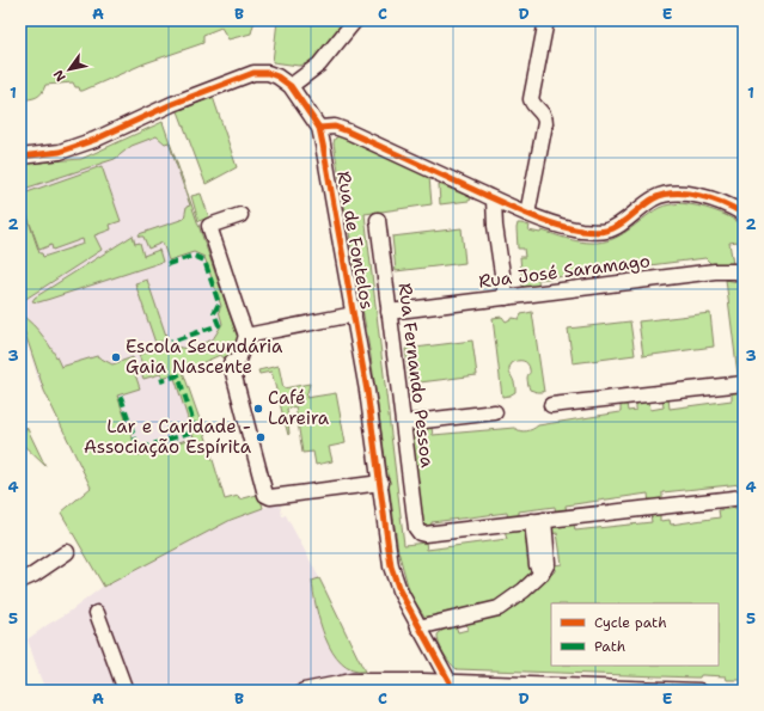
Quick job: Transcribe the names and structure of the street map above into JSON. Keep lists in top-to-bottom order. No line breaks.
{"streets":{"street":["Rua de Fontelos","Rua José Saramago","Rua Fernando Pessoa"]},"crossings":[["Rua José Saramago","Rua Fernando Pessoa"]],"places":["Escola Secundária Gaia Nascente","Café Lareira","Lar e Caridade - Associação Espírita"],"legend":["Cycle path","Path"],"north":"bottom left","grid":{"columns":["A","B","C","D","E"],"rows":["1","2","3","4","5"]}}
